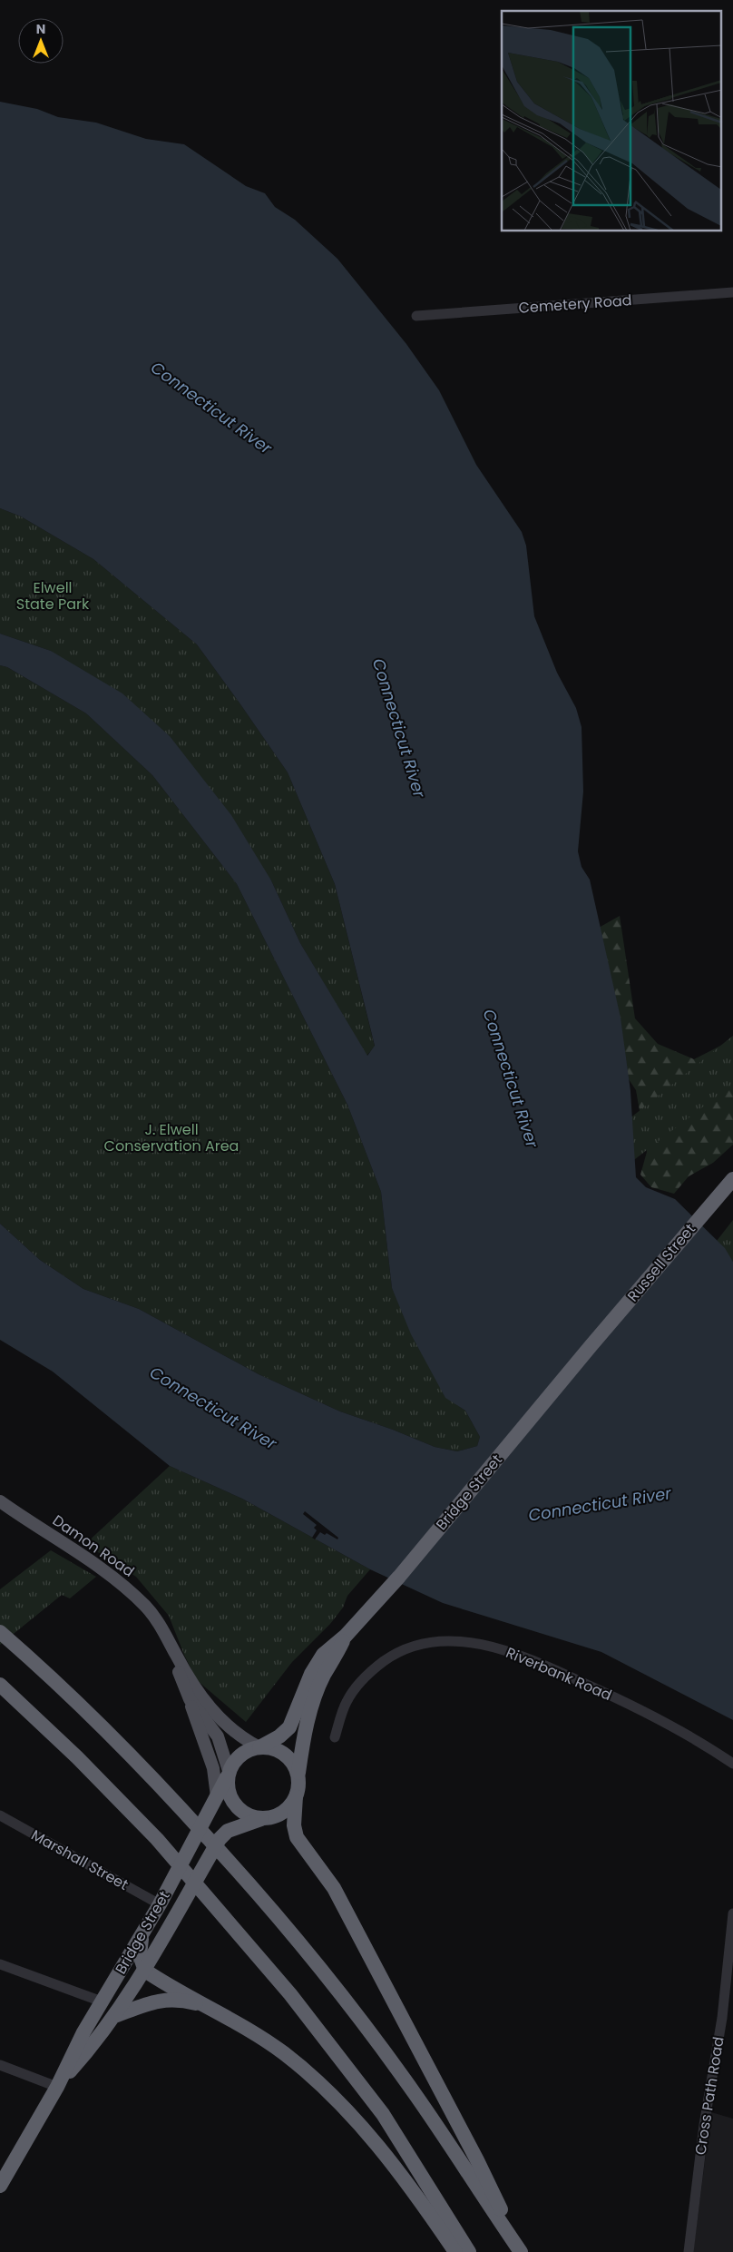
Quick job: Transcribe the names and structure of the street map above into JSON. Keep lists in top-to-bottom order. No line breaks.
{"streets":{"highway":["Russell Street","Bridge Street"],"main road":["Damon Road"],"street":["Cemetery Road","Riverbank Road","Marshall Street","Cross Path Road"]},"crossings":[["Russell Street","Bridge Street"],["Bridge Street","Damon Road"],["Bridge Street","Marshall Street"]],"water":["Connecticut River"],"parks":["Elwell State Park","J. Elwell Conservation Area"],"north":"top"}
